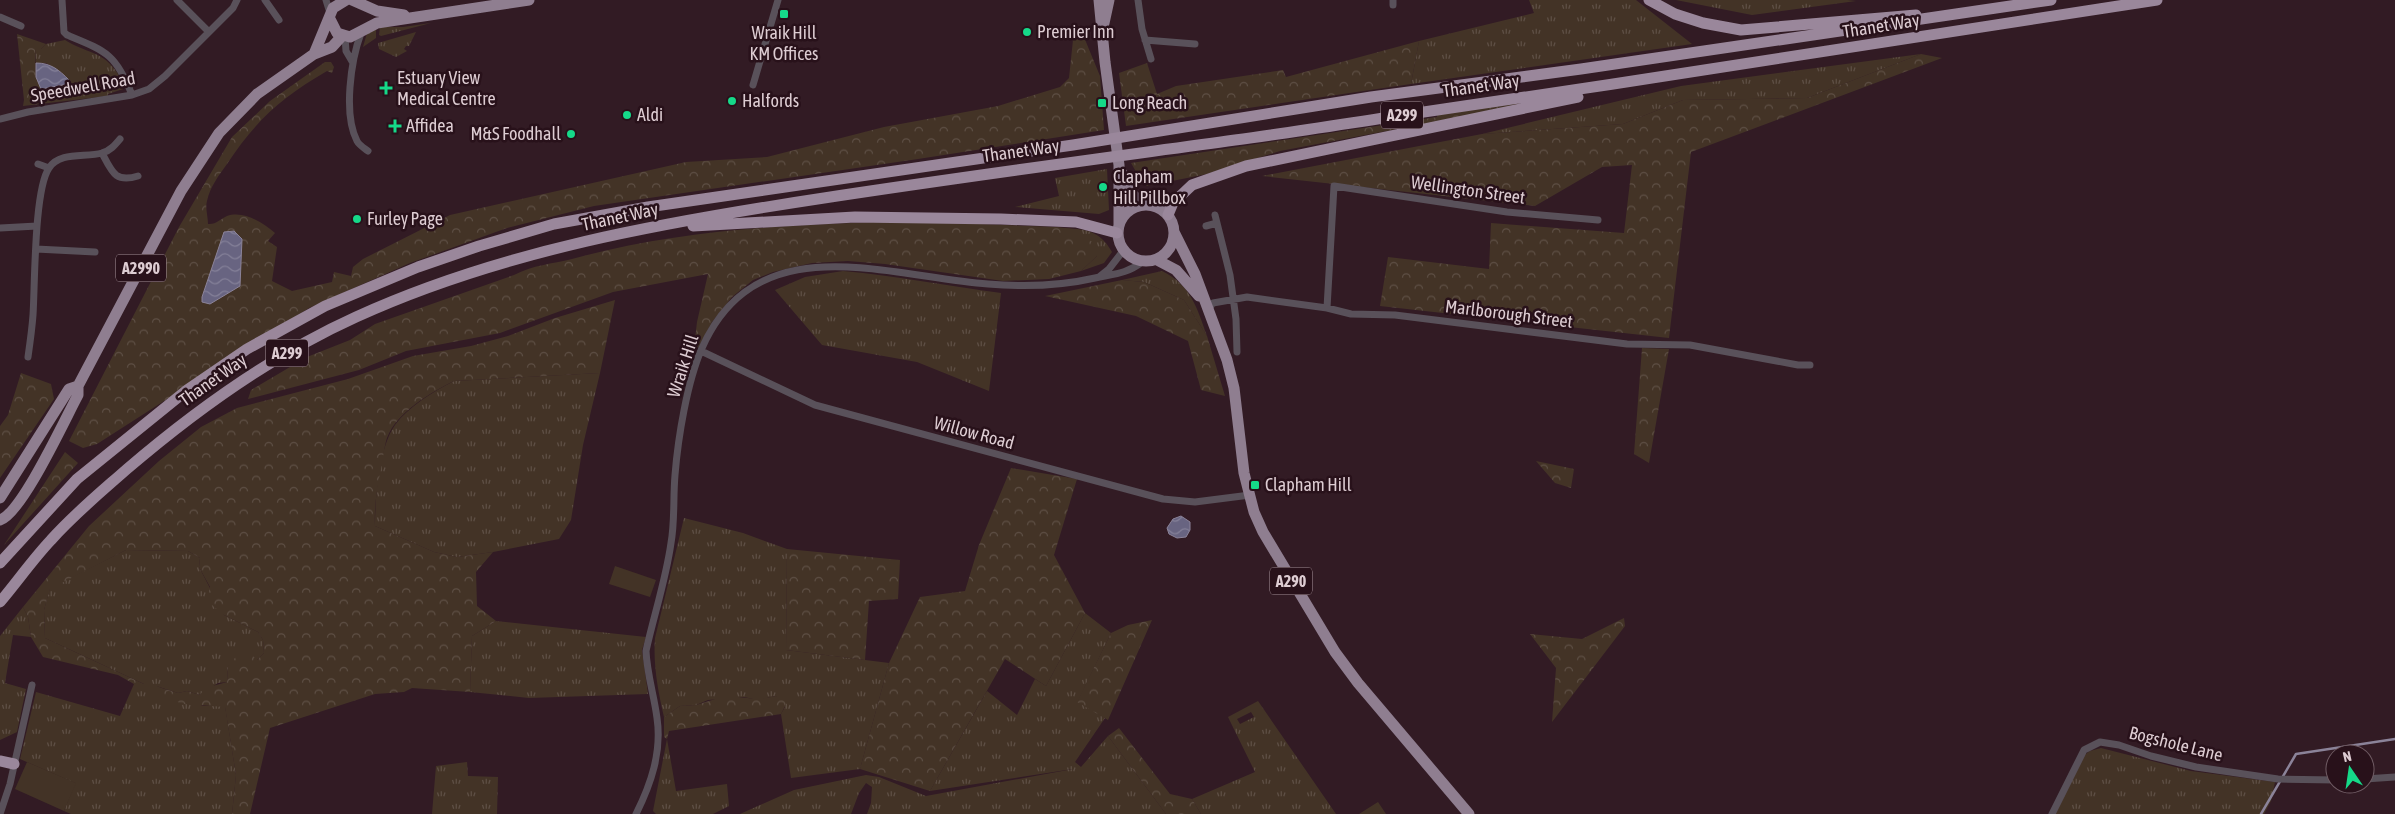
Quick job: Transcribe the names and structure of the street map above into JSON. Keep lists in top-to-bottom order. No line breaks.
{"streets":{"highway":["Thanet Way","A299"],"main road":["A2990","A290"],"street":["Speedwell Road","Wellington Street","Marlborough Street","Wraik Hill","Willow Road","Bogshole Lane"]},"crossings":[["Wellington Street","Marlborough Street"],["Marlborough Street","A290"],["Wraik Hill","Willow Road"],["Wraik Hill","A290"],["Willow Road","A290"]],"places":{"transit":["Wraik Hill KM Offices","Long Reach","Clapham Hill"],"other":["Premier Inn","Halfords","Aldi","M&S Foodhall","Clapham Hill Pillbox","Furley Page"],"health":["Estuary View Medical Centre","Affidea"]},"north":"top"}
